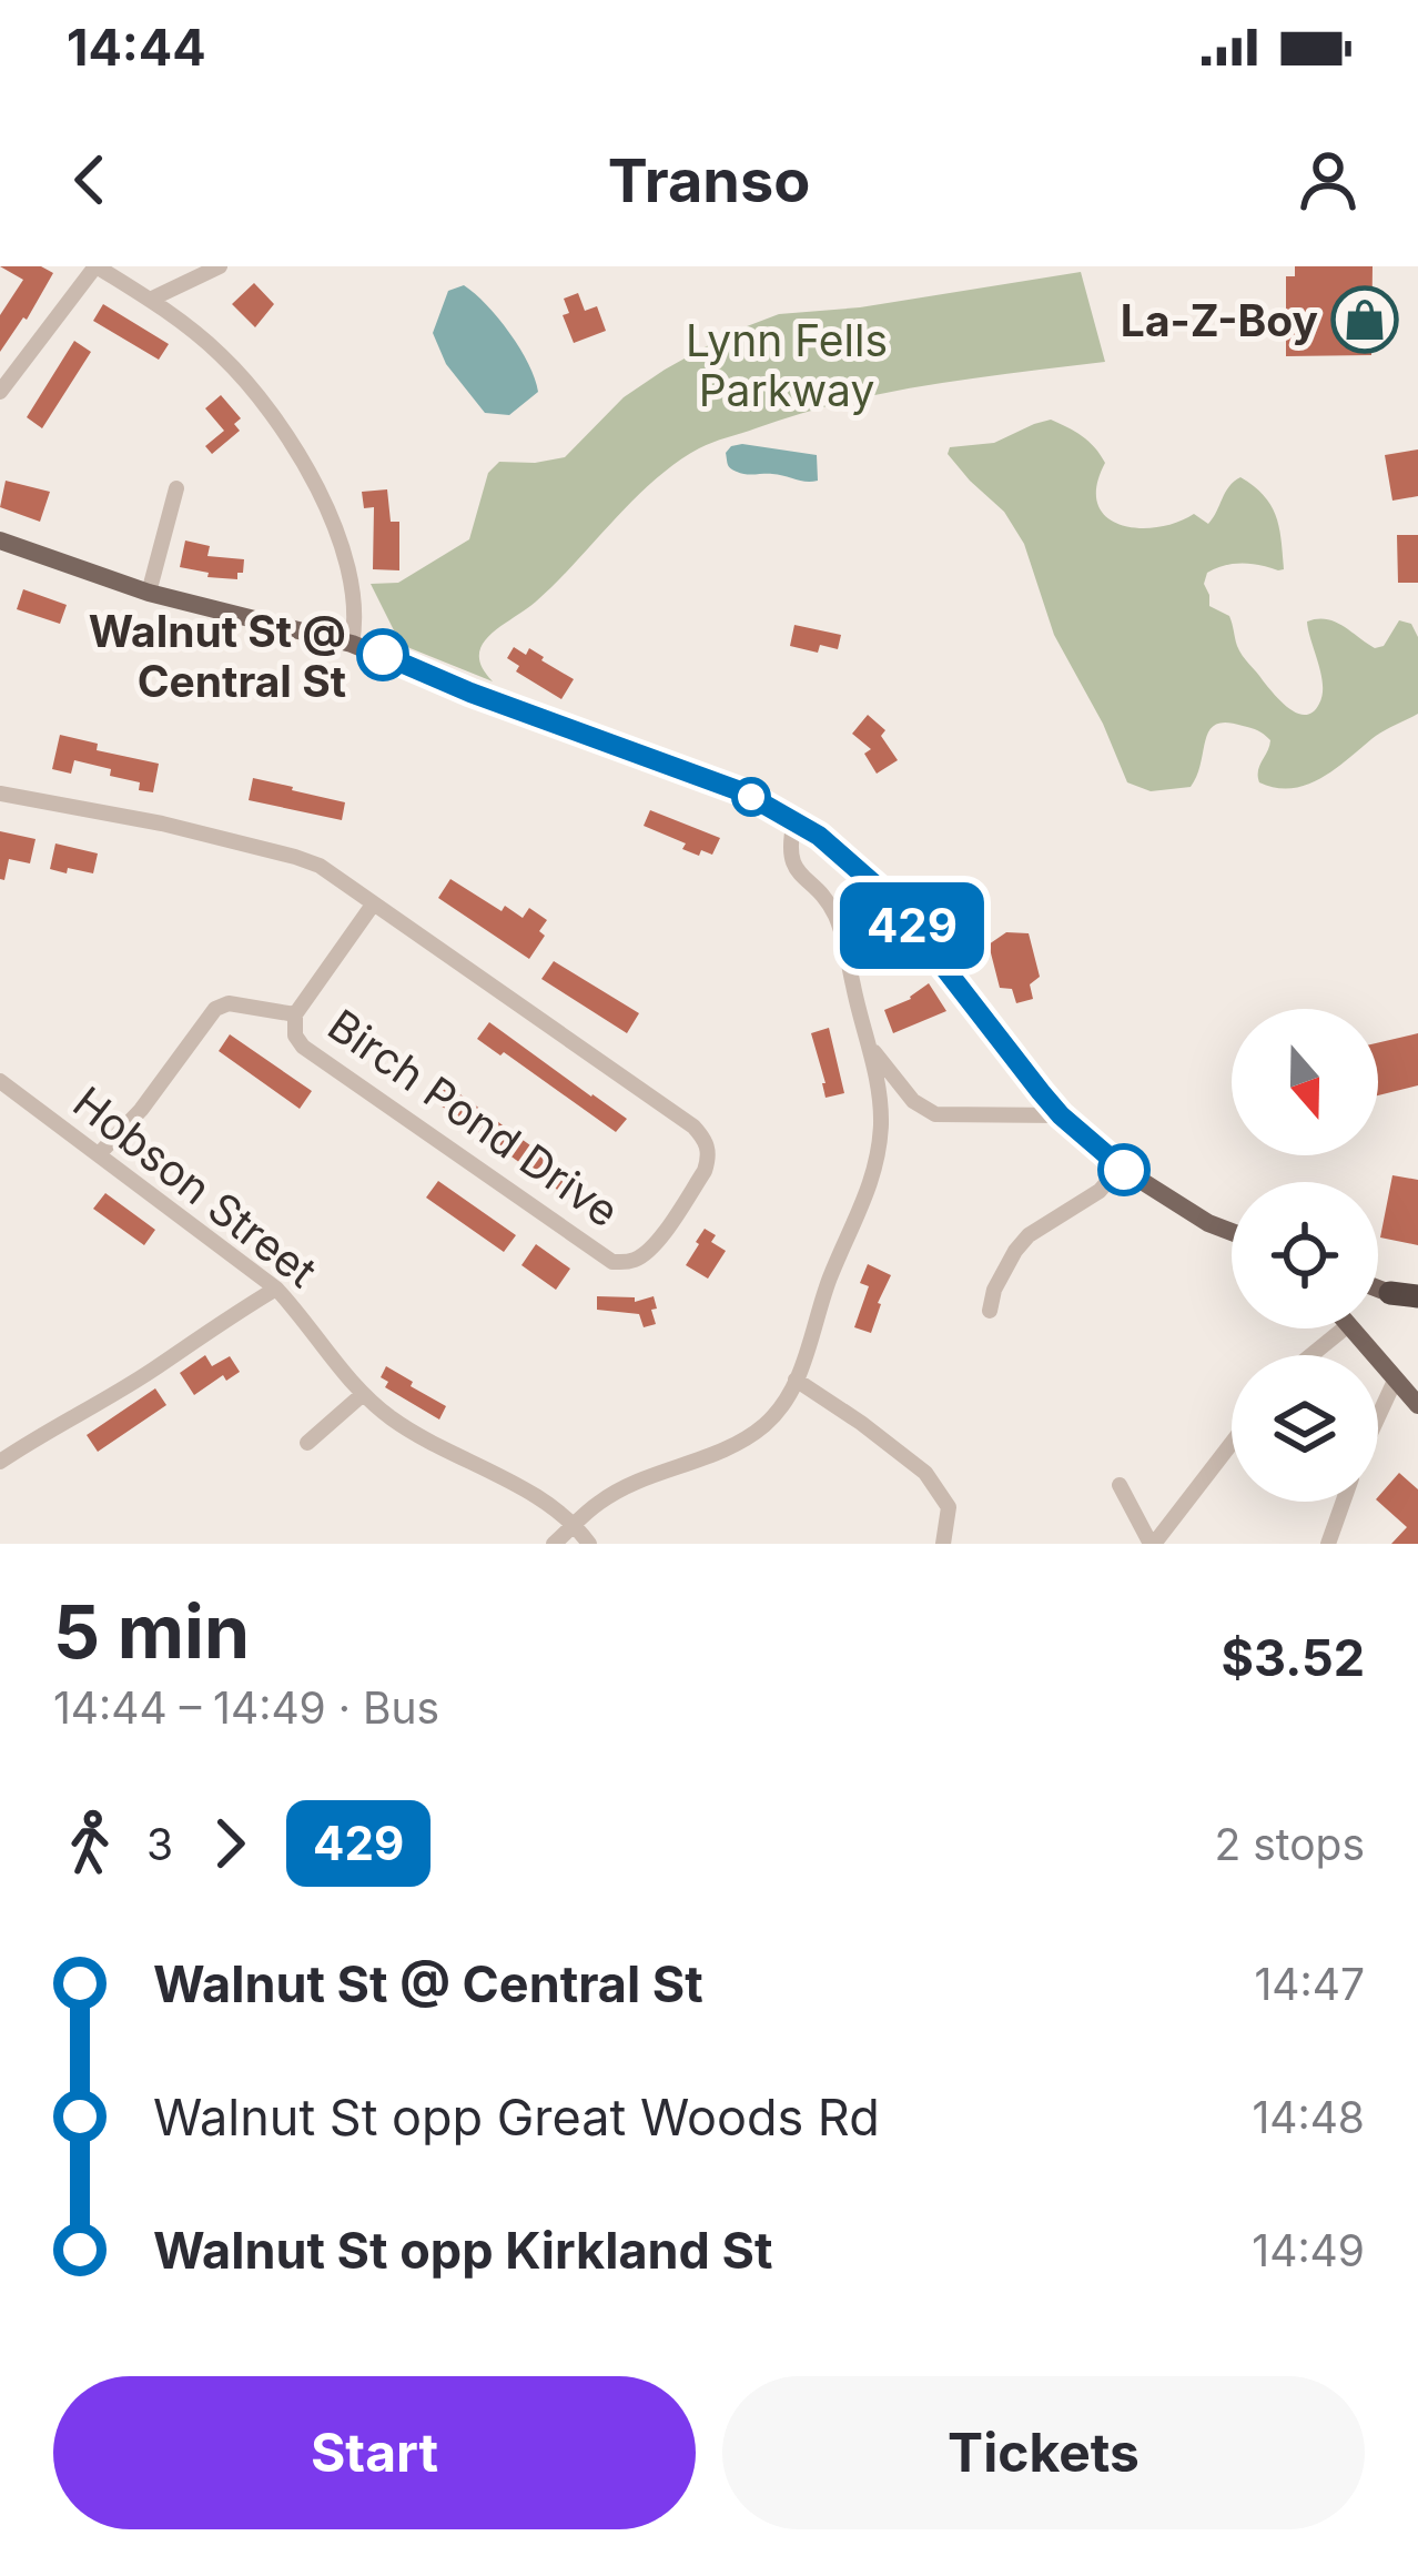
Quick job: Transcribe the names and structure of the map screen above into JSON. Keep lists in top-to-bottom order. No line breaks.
{"streets":{"street":["Birch Pond Drive","Hobson Street"]},"parks":["Lynn Fells Parkway"],"places":{"shop":["La-Z-Boy"],"other":["Walnut St @ Central St"]},"lines":["bus line 429"],"north":"bottom","page":{"status":"14:44","header":"Transo","on_map":"429","heading":["5 min","14:44 – 14:49 · Bus","$3.52"],"legs":["3","429","2 stops"],"list":[{"name":"Walnut St @ Central St","value":"14:47"},{"name":"Walnut St opp Great Woods Rd","value":"14:48"},{"name":"Walnut St opp Kirkland St","value":"14:49"}],"buttons":["Start","Tickets"]}}
